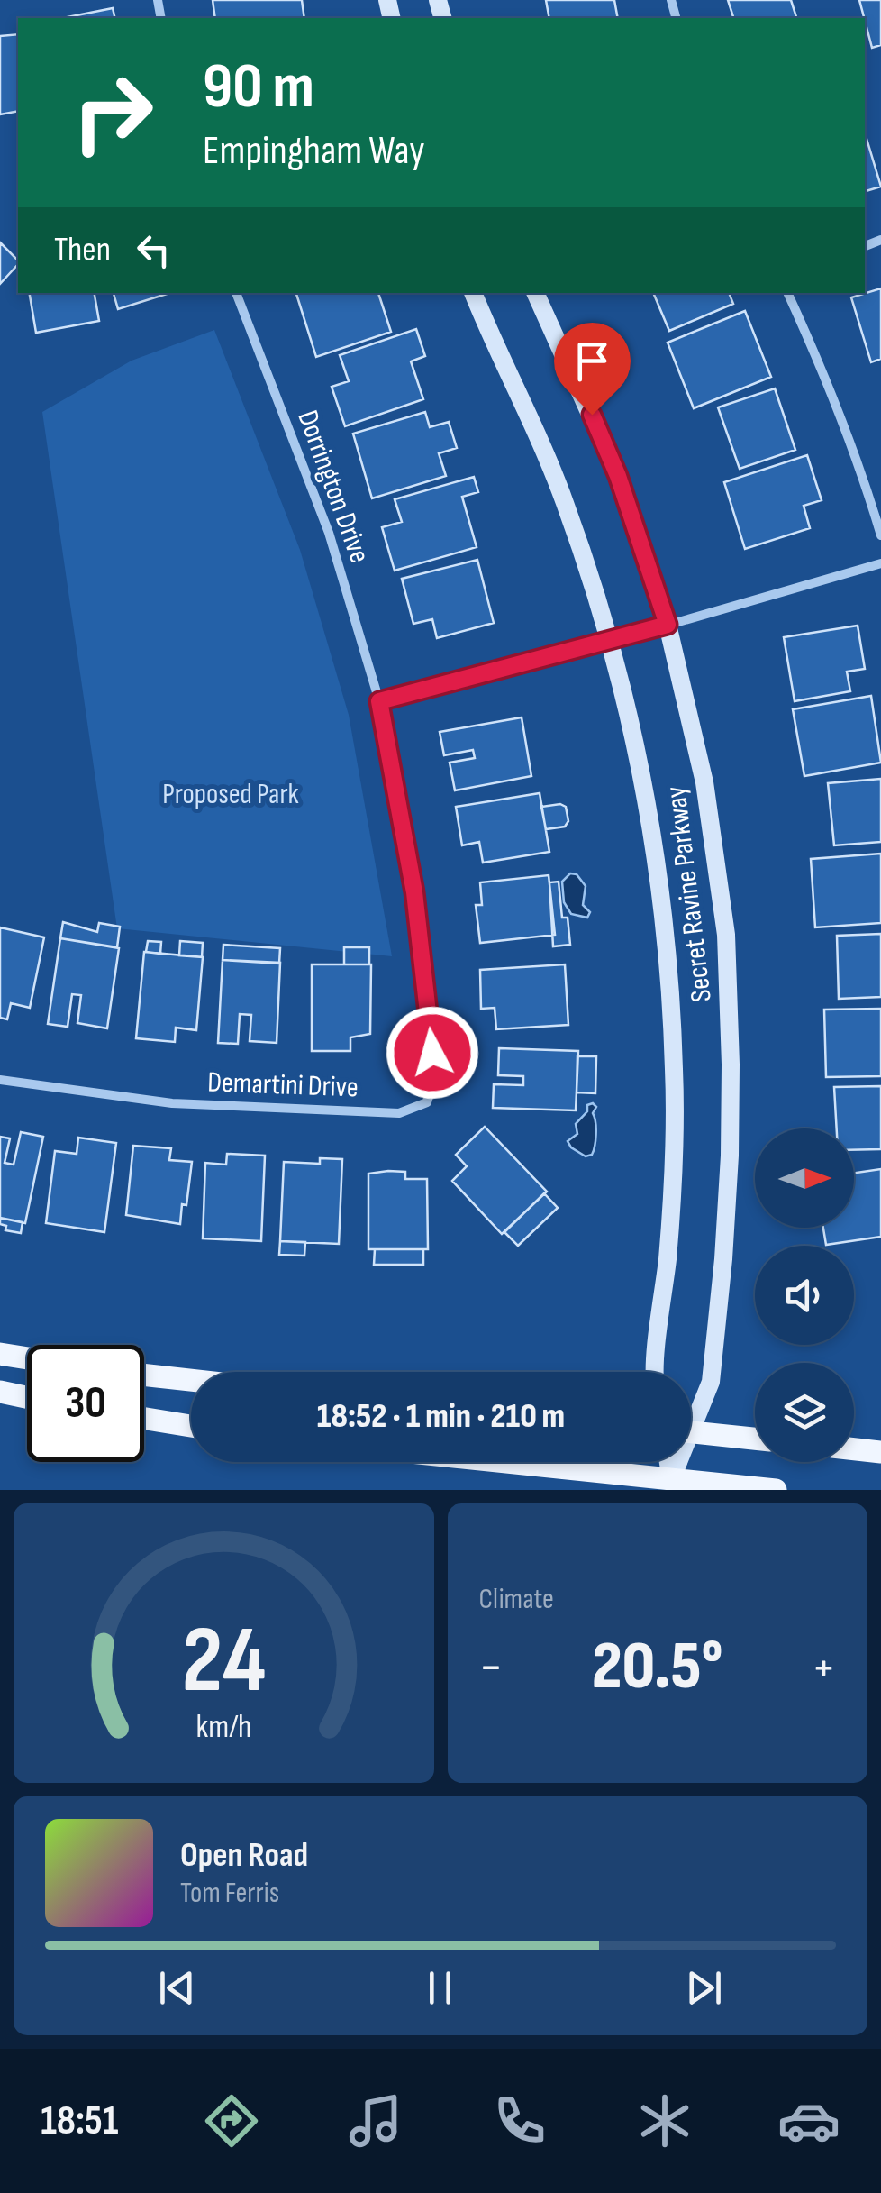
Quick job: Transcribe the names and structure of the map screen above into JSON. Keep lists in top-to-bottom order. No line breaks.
{"streets":{"main road":["Secret Ravine Parkway"],"street":["Dorrington Drive","Demartini Drive"]},"crossings":[["Dorrington Drive","Demartini Drive"]],"parks":["Proposed Park"],"north":"right","page":{"turn":["90 m","Empingham Way"],"then":"Then","limit":"30","trip":"18:52 · 1 min · 210 m","tile":"Climate","heat":["−","20.5°","+"],"song":["Open Road","Tom Ferris"],"tabs":"18:51","gauge":["24","km/h"]}}
